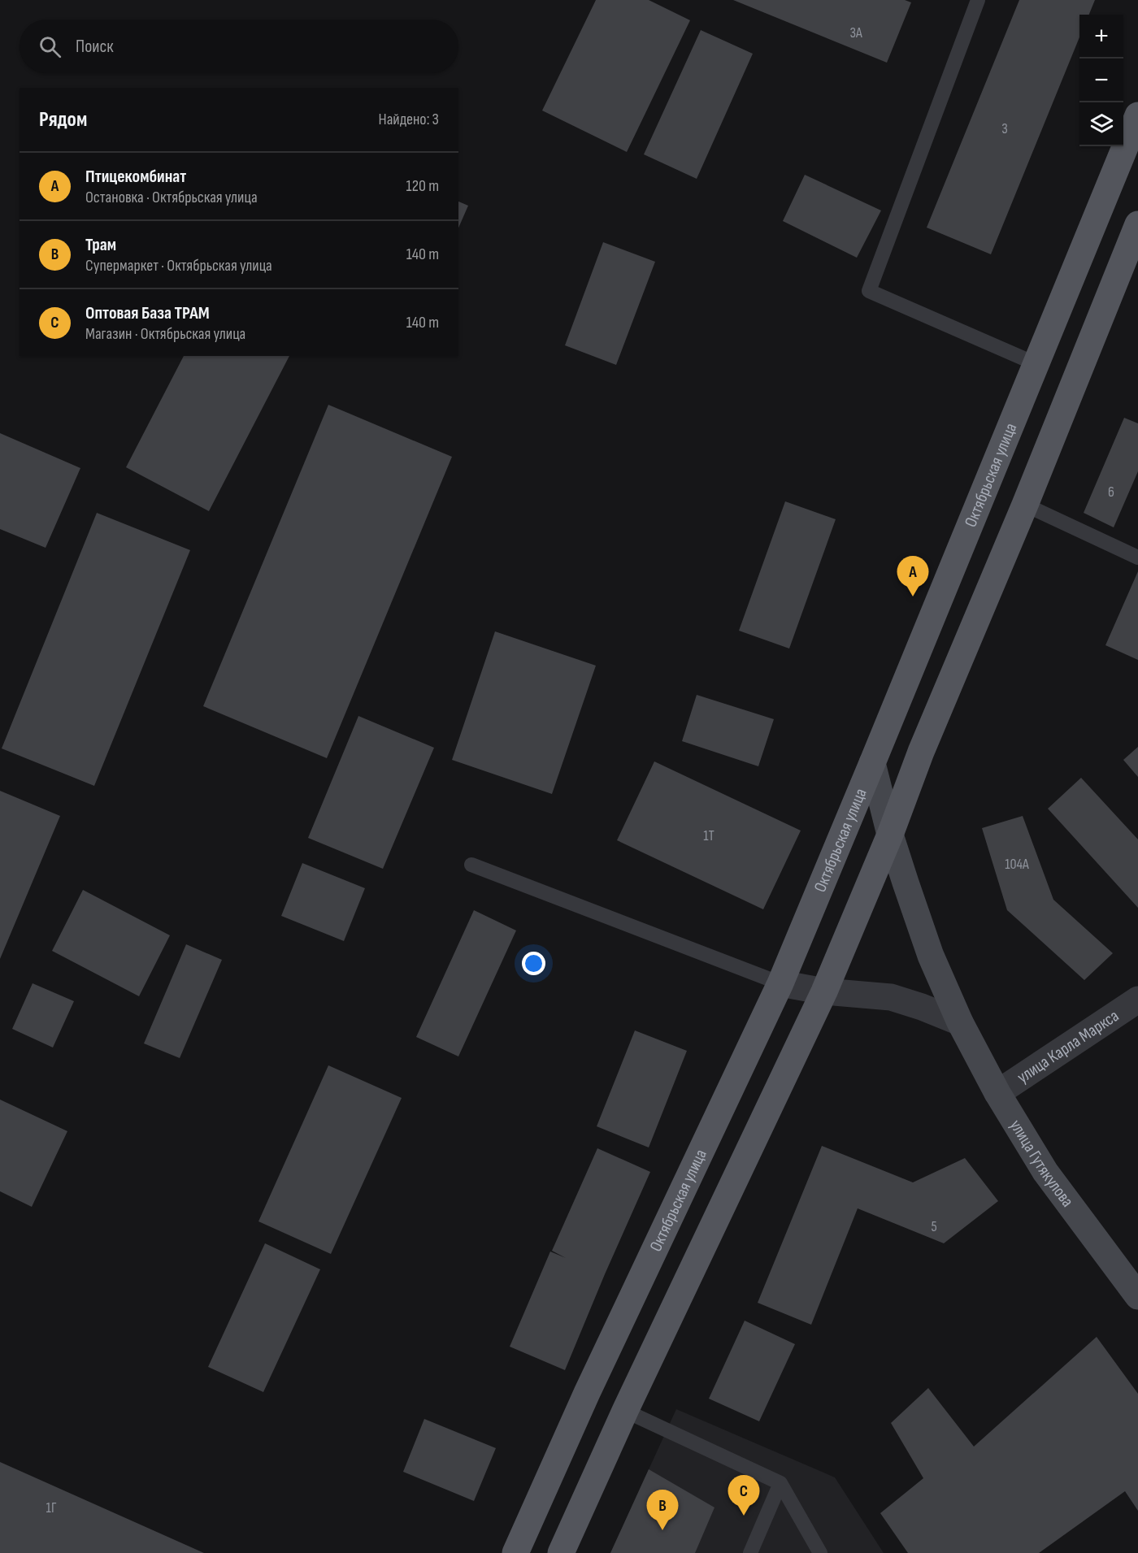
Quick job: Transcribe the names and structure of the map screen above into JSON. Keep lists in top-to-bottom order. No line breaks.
{"streets":{"main road":["Октябрьская улица","улица Гутякулова"],"street":["улица Карла Маркса"]},"crossings":[["Октябрьская улица","улица Гутякулова"],["улица Карла Маркса","улица Гутякулова"]],"house_numbers":["3А","3","6","1Т","104А","5","1Г"],"page":{"map_buttons":["+","−"],"search":"Поиск","heading":["Рядом","Найдено: 3"],"list":[{"mark":"A","name":"Птицекомбинат","note":"Остановка · Октябрьская улица","value":"120 m"},{"mark":"B","name":"Трам","note":"Супермаркет · Октябрьская улица","value":"140 m"},{"mark":"C","name":"Оптовая База ТРАМ","note":"Магазин · Октябрьская улица","value":"140 m"}],"pins":["A","C","B"]}}
